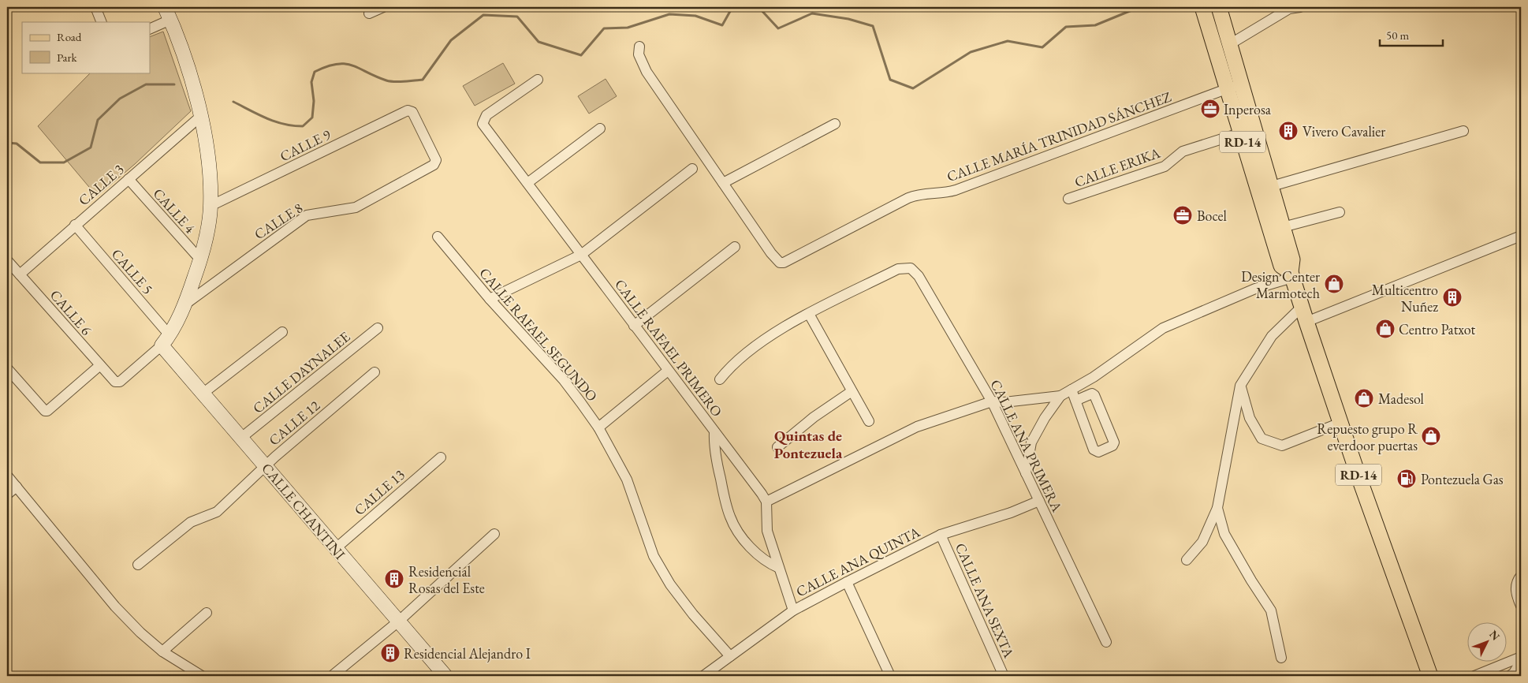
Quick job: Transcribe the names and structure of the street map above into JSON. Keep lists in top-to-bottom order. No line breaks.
{"streets":{"main road":["RD-14"],"street":["CALLE MARÍA TRINIDAD SÁNCHEZ","CALLE 9","CALLE ERIKA","CALLE 3","CALLE 4","CALLE 8","CALLE 5","CALLE 6","CALLE RAFAEL SEGUNDO","CALLE RAFAEL PRIMERO","CALLE DAYNALEE","CALLE 12","CALLE ANA PRIMERA","CALLE 13","CALLE CHANTINI","CALLE ANA QUINTA","CALLE ANA SEXTA"]},"crossings":[["CALLE MARÍA TRINIDAD SÁNCHEZ","RD-14"],["RD-14","CALLE ERIKA"],["CALLE 9","CALLE 8"],["CALLE 3","CALLE 4"],["CALLE 3","CALLE 5"],["CALLE 3","CALLE 6"],["CALLE 5","CALLE 6"],["CALLE 5","CALLE CHANTINI"],["CALLE 6","CALLE CHANTINI"],["CALLE RAFAEL SEGUNDO","CALLE ANA QUINTA"],["CALLE DAYNALEE","CALLE CHANTINI"],["CALLE 12","CALLE CHANTINI"],["CALLE ANA PRIMERA","CALLE ANA QUINTA"],["CALLE 13","CALLE CHANTINI"],["CALLE ANA QUINTA","CALLE ANA SEXTA"]],"districts":["Quintas de Pontezuela"],"places":{"office":["Inperosa","Bocel"],"building":["Vivero Cavalier","Multicentro Nuñez","Residencial Rosas del Este","Residencial Alejandro I"],"shop":["Design Center Marmotech","Centro Patxot","Madesol","Repuesto grupo R everdoor puertas"],"fuel station":["Pontezuela Gas"]},"legend":["Road","Park"],"scale_bar":"50 m","north":"top right"}
